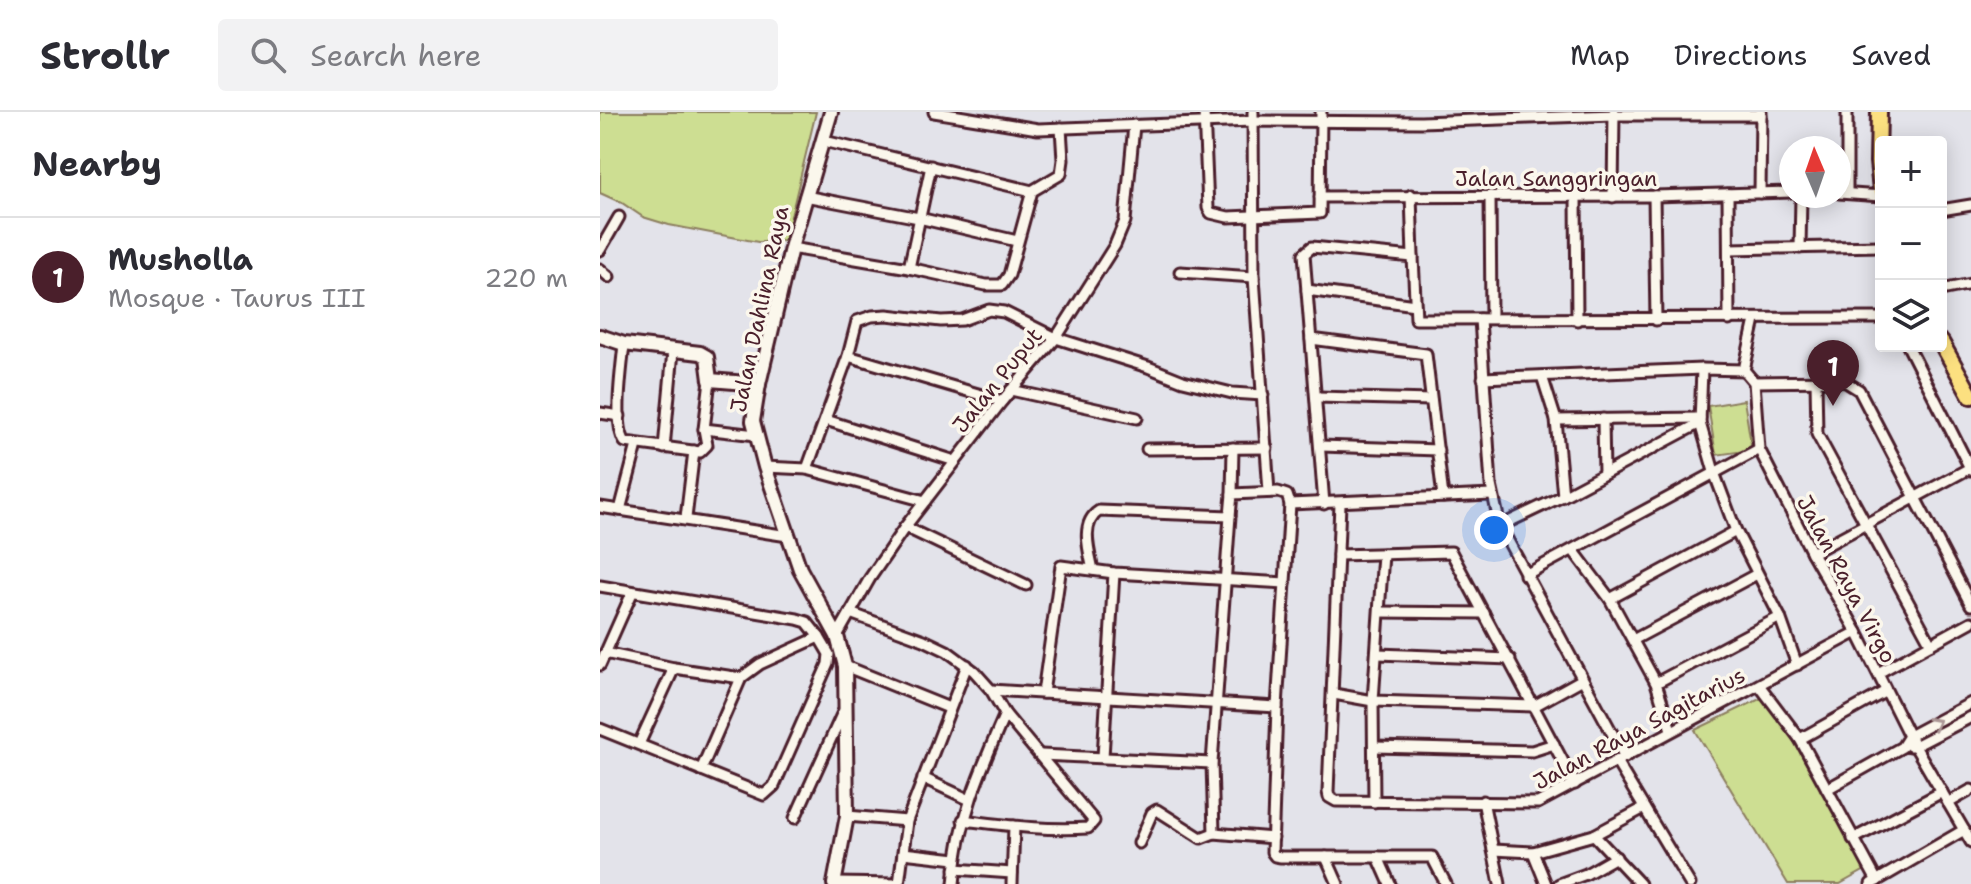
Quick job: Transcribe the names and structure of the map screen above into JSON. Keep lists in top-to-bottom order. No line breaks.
{"streets":{"street":["Jalan Sanggringan","Jalan Dahlina Raya","Jalan Puput","Jalan Raya Virgo","Jalan Raya Sagitarius"]},"crossings":[["Jalan Dahlina Raya","Jalan Puput"],["Jalan Raya Virgo","Jalan Raya Sagitarius"]],"north":"top","page":{"header":"Strollr","search":"Search here","nav":["Map","Directions","Saved"],"heading":"Nearby","map_buttons":["+","−"],"list":[{"mark":"1","name":"Musholla","note":"Mosque · Taurus III","value":"220 m"}],"pins":"1"}}
